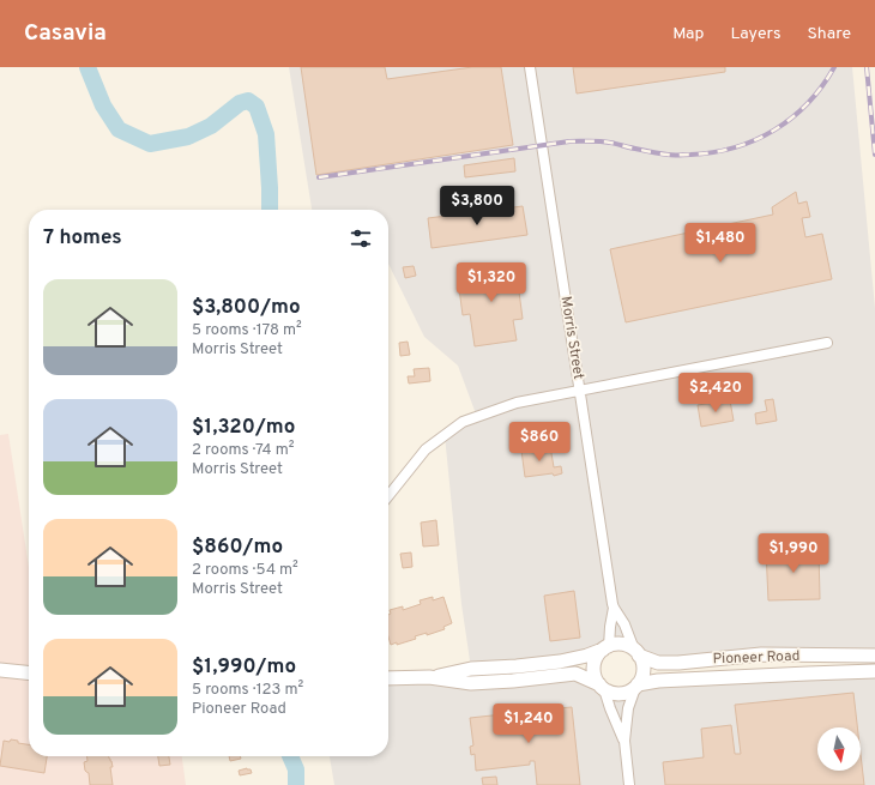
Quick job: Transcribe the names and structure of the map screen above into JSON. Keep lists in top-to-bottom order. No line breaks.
{"streets":{"main road":["Pioneer Road"],"street":["Morris Street"]},"crossings":[["Morris Street","Pioneer Road"]],"north":"bottom","page":{"header":"Casavia","nav":["Map","Layers","Share"],"price":["$3,800","$1,480","$1,320","$2,420","$860","$1,990","$1,240"],"heading":"7 homes","list":[{"name":"$3,800/mo","note":"5 rooms · 178 m² · Morris Street"},{"name":"$1,320/mo","note":"2 rooms · 74 m² · Morris Street"},{"name":"$860/mo","note":"2 rooms · 54 m² · Morris Street"},{"name":"$1,990/mo","note":"5 rooms · 123 m² · Pioneer Road"}]}}
